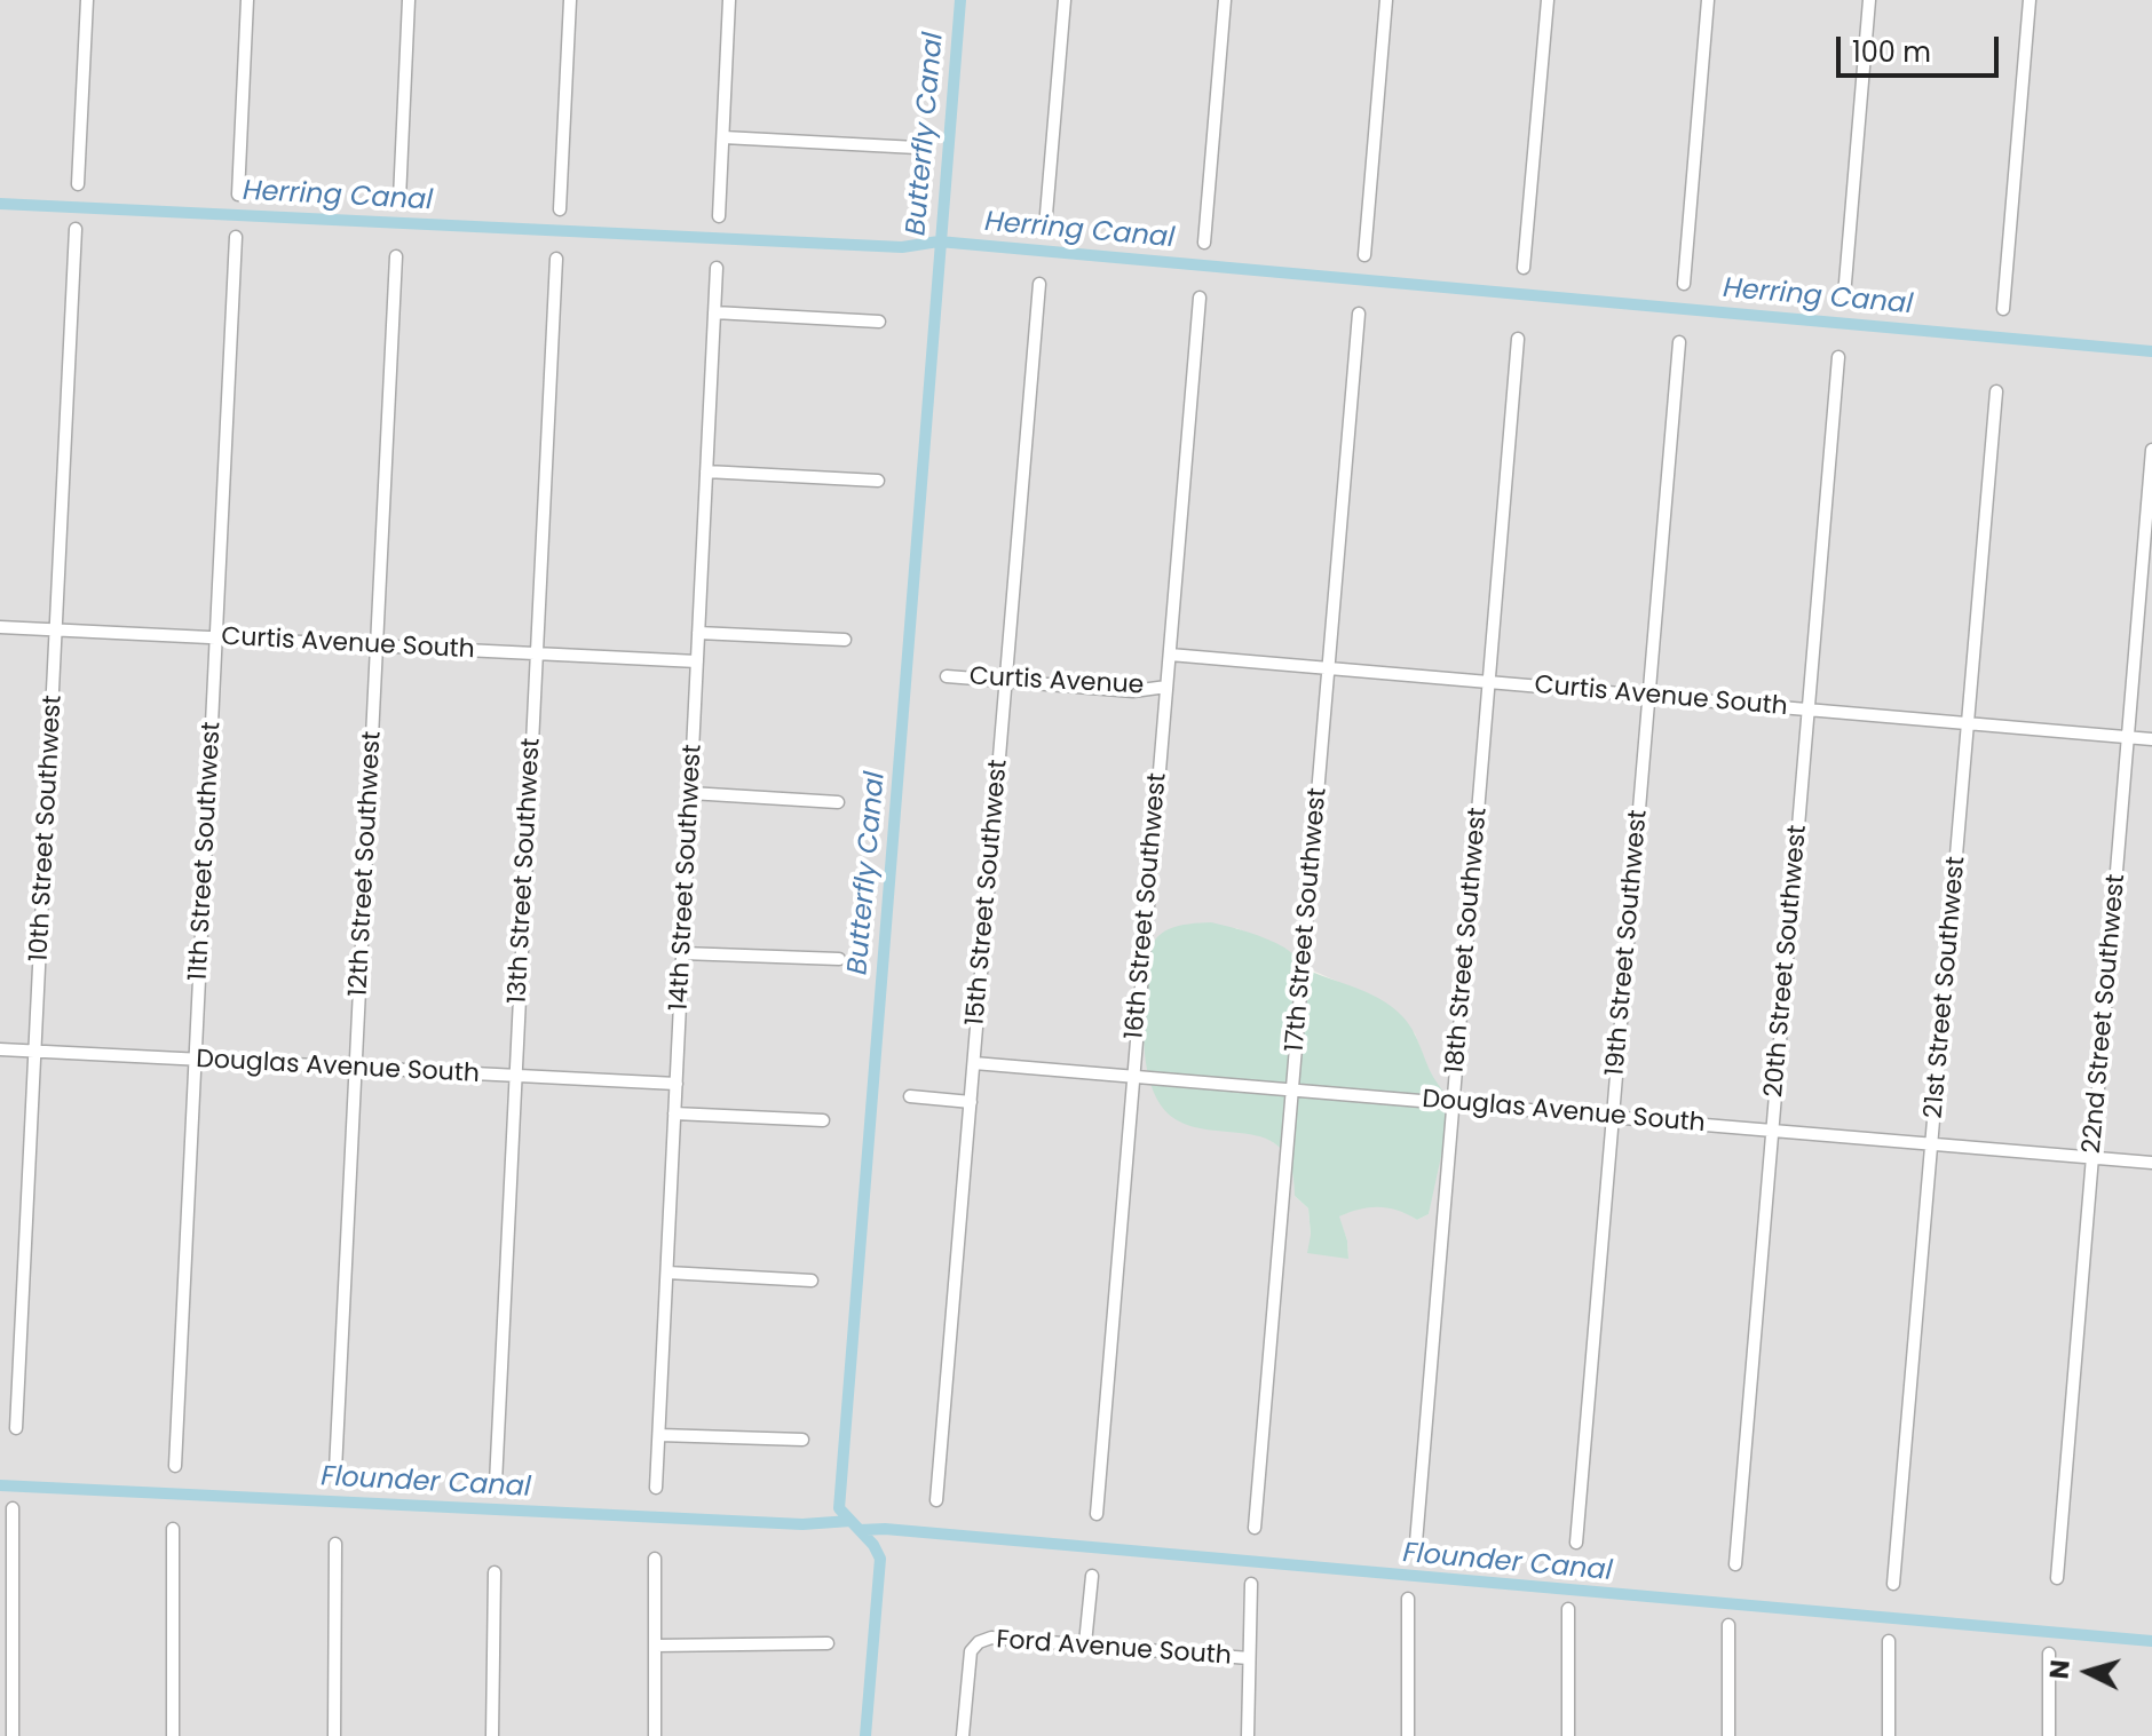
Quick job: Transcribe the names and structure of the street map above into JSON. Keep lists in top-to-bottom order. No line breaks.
{"streets":{"street":["Curtis Avenue South","Curtis Avenue","10th Street Southwest","11th Street Southwest","12th Street Southwest","13th Street Southwest","14th Street Southwest","15th Street Southwest","16th Street Southwest","17th Street Southwest","18th Street Southwest","19th Street Southwest","20th Street Southwest","21st Street Southwest","22nd Street Southwest","Douglas Avenue South","Ford Avenue South"]},"crossings":[["Curtis Avenue South","10th Street Southwest"],["Curtis Avenue South","11th Street Southwest"],["Curtis Avenue South","12th Street Southwest"],["Curtis Avenue South","13th Street Southwest"],["Curtis Avenue South","14th Street Southwest"],["Curtis Avenue South","16th Street Southwest"],["Curtis Avenue South","17th Street Southwest"],["Curtis Avenue South","18th Street Southwest"],["Curtis Avenue South","19th Street Southwest"],["Curtis Avenue South","20th Street Southwest"],["Curtis Avenue South","21st Street Southwest"],["Curtis Avenue South","22nd Street Southwest"],["Curtis Avenue","15th Street Southwest"],["Curtis Avenue","16th Street Southwest"],["10th Street Southwest","Douglas Avenue South"],["11th Street Southwest","Douglas Avenue South"],["12th Street Southwest","Douglas Avenue South"],["13th Street Southwest","Douglas Avenue South"],["14th Street Southwest","Douglas Avenue South"],["15th Street Southwest","Douglas Avenue South"],["16th Street Southwest","Douglas Avenue South"],["17th Street Southwest","Douglas Avenue South"],["18th Street Southwest","Douglas Avenue South"],["19th Street Southwest","Douglas Avenue South"],["20th Street Southwest","Douglas Avenue South"],["21st Street Southwest","Douglas Avenue South"],["22nd Street Southwest","Douglas Avenue South"]],"water":["Butterfly Canal","Herring Canal","Flounder Canal"],"scale_bar":"100 m","north":"left"}
